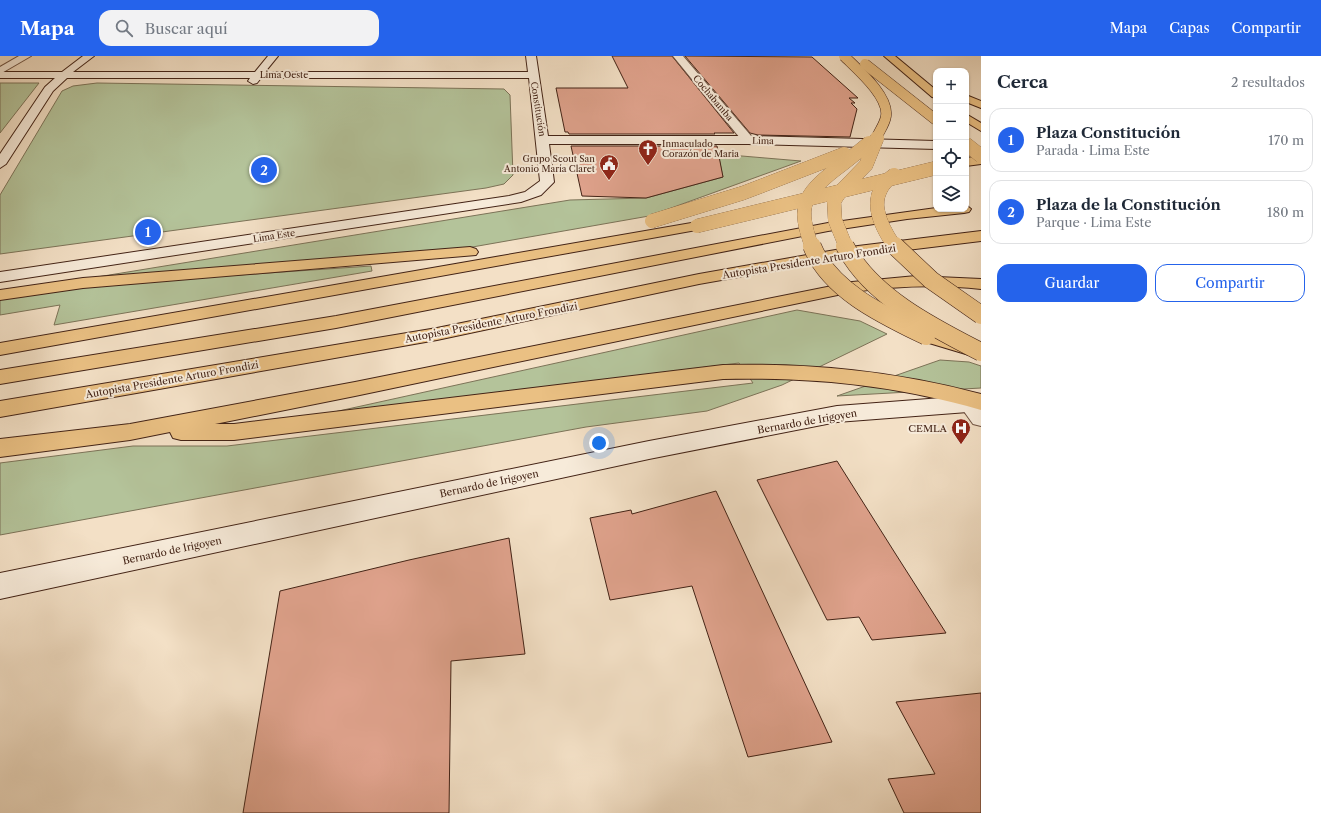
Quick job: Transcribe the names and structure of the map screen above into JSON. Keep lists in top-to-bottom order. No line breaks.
{"streets":{"highway":["Autopista Presidente Arturo Frondizi"],"main road":["Lima Oeste","Cochabamba","Constitución","Lima","Lima Este","Bernardo de Irigoyen"]},"crossings":[["Lima Oeste","Constitución"],["Cochabamba","Lima"],["Constitución","Lima"],["Constitución","Lima Este"]],"places":{"church":["Inmaculado Corazón de Maria"],"public building":["Grupo Scout San Antonio María Claret"],"hospital":["CEMLA"]},"page":{"header":"Mapa","search":"Buscar aquí","nav":["Mapa","Capas","Compartir"],"heading":["Cerca","2 resultados"],"map_buttons":["+","−"],"list":[{"mark":"1","name":"Plaza Constitución","note":"Parada · Lima Este","value":"170 m"},{"mark":"2","name":"Plaza de la Constitución","note":"Parque · Lima Este","value":"180 m"}],"pins":["2","1"],"buttons":["Guardar","Compartir"]}}
